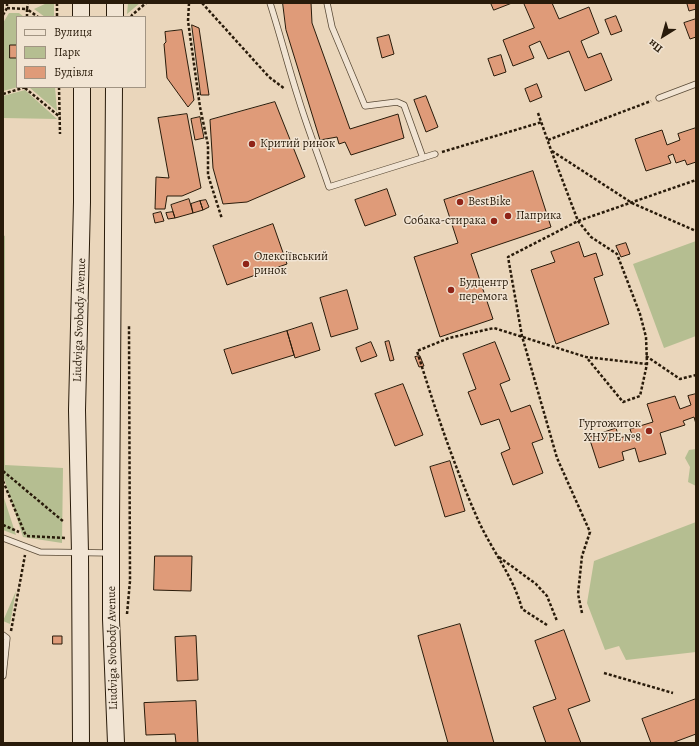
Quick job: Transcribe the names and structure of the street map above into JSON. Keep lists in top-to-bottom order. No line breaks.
{"streets":{"main road":["Liudviga Svobody Avenue"]},"places":["Критий ринок","BestBike","Паприка","Собака-стирака","Олексіївський ринок","Будцентр перемога","Гуртожиток ХНУРЕ №8"],"legend":["Вулиця","Парк","Будівля"],"north":"bottom left"}
